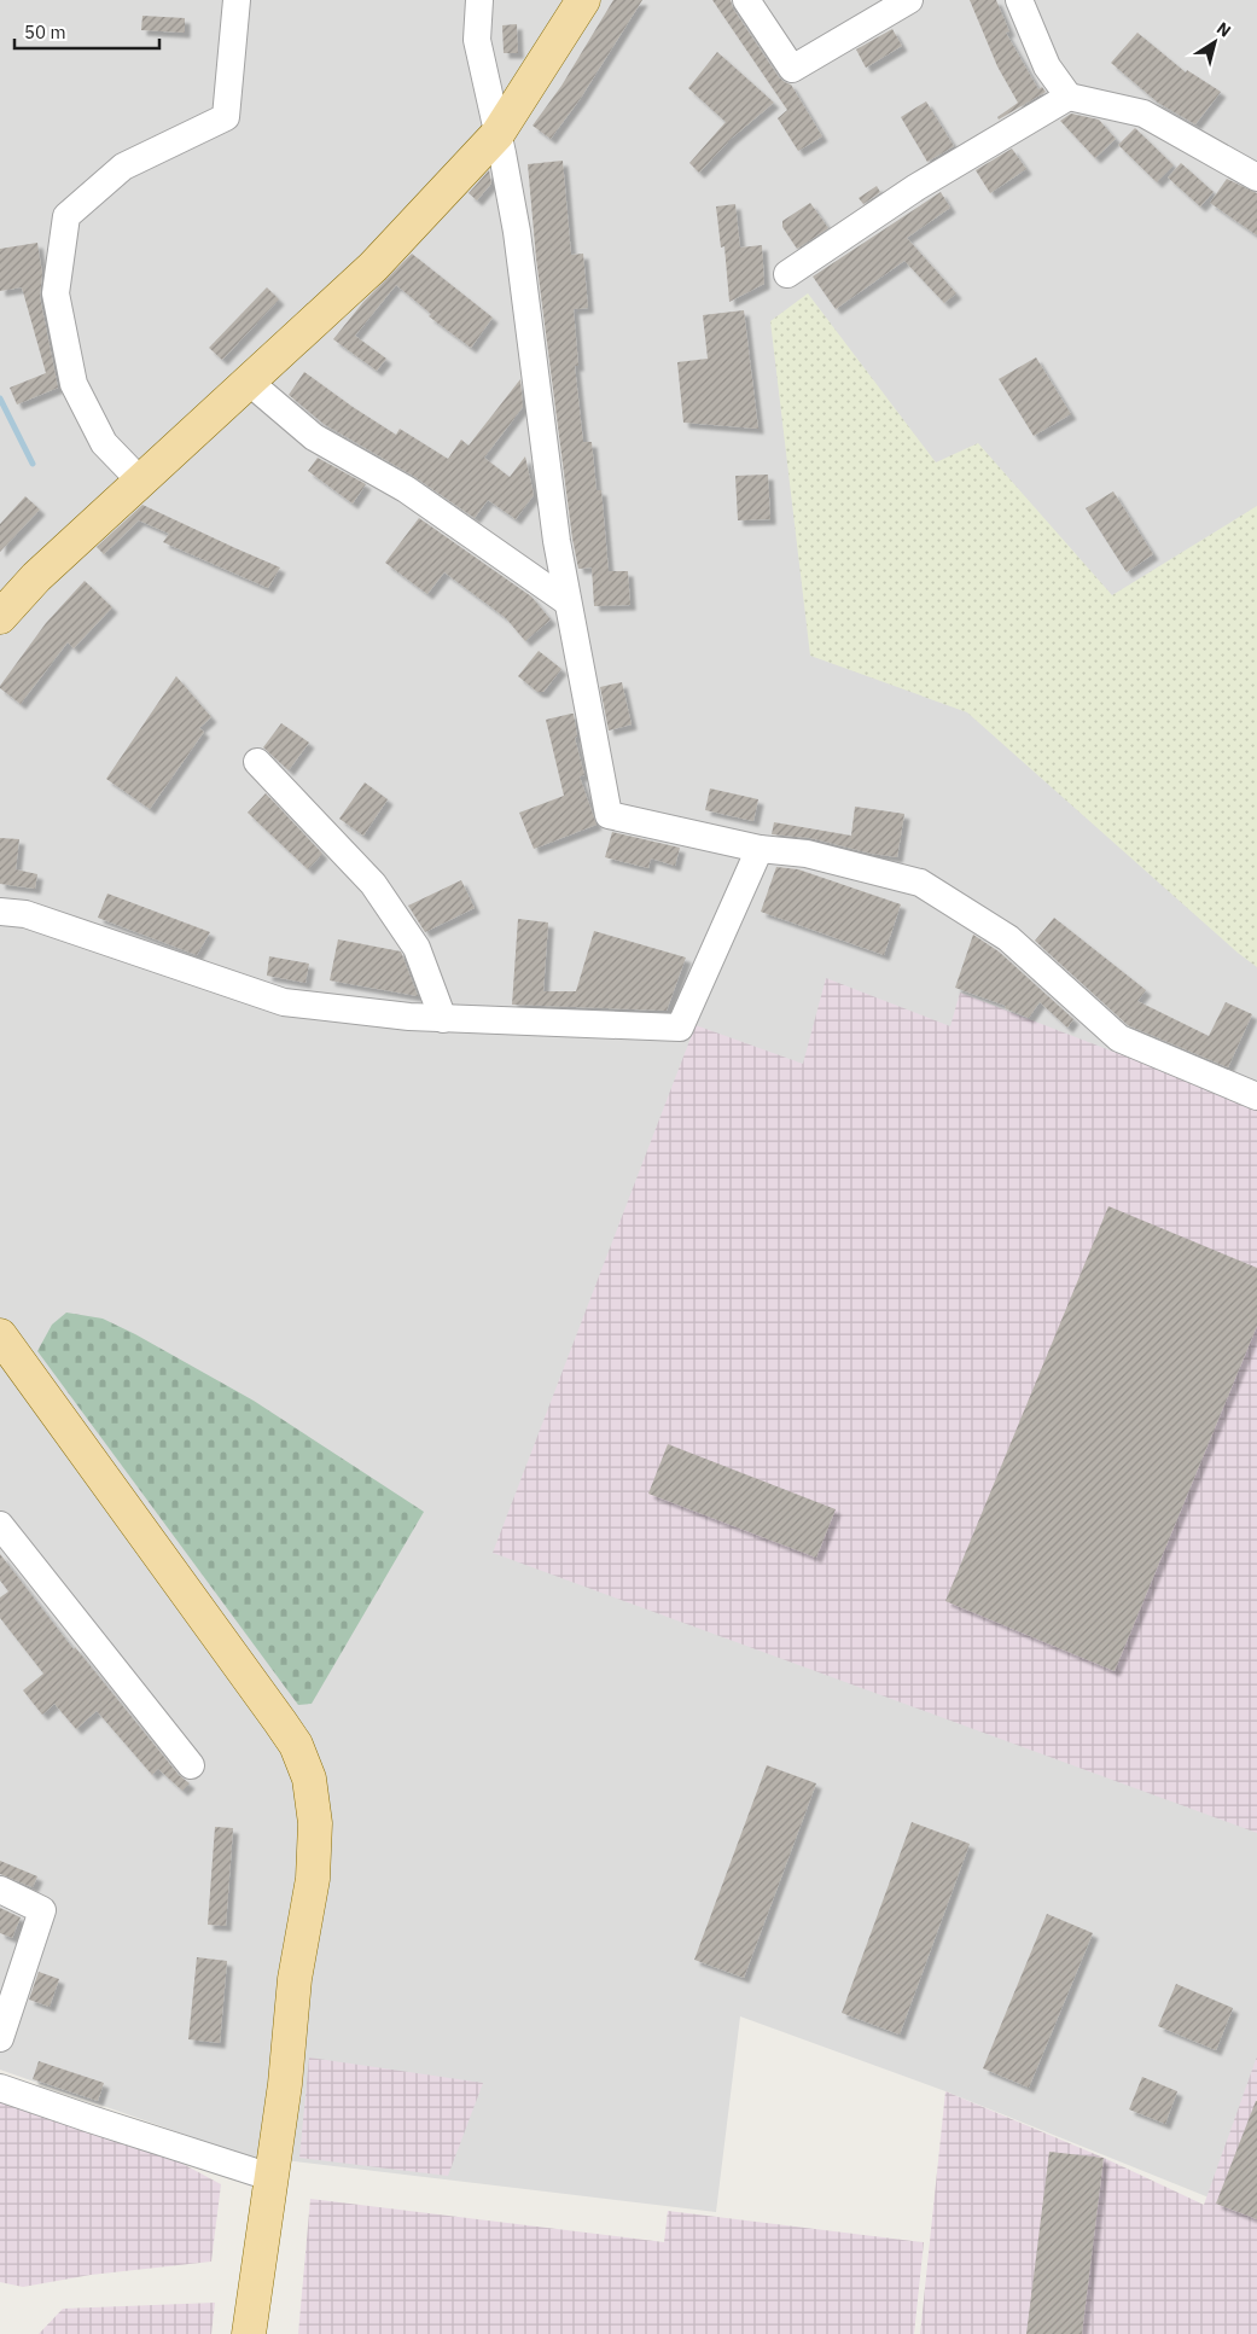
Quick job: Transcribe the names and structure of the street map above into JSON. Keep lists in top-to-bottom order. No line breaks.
{"scale_bar":"50 m","north":"top right"}
